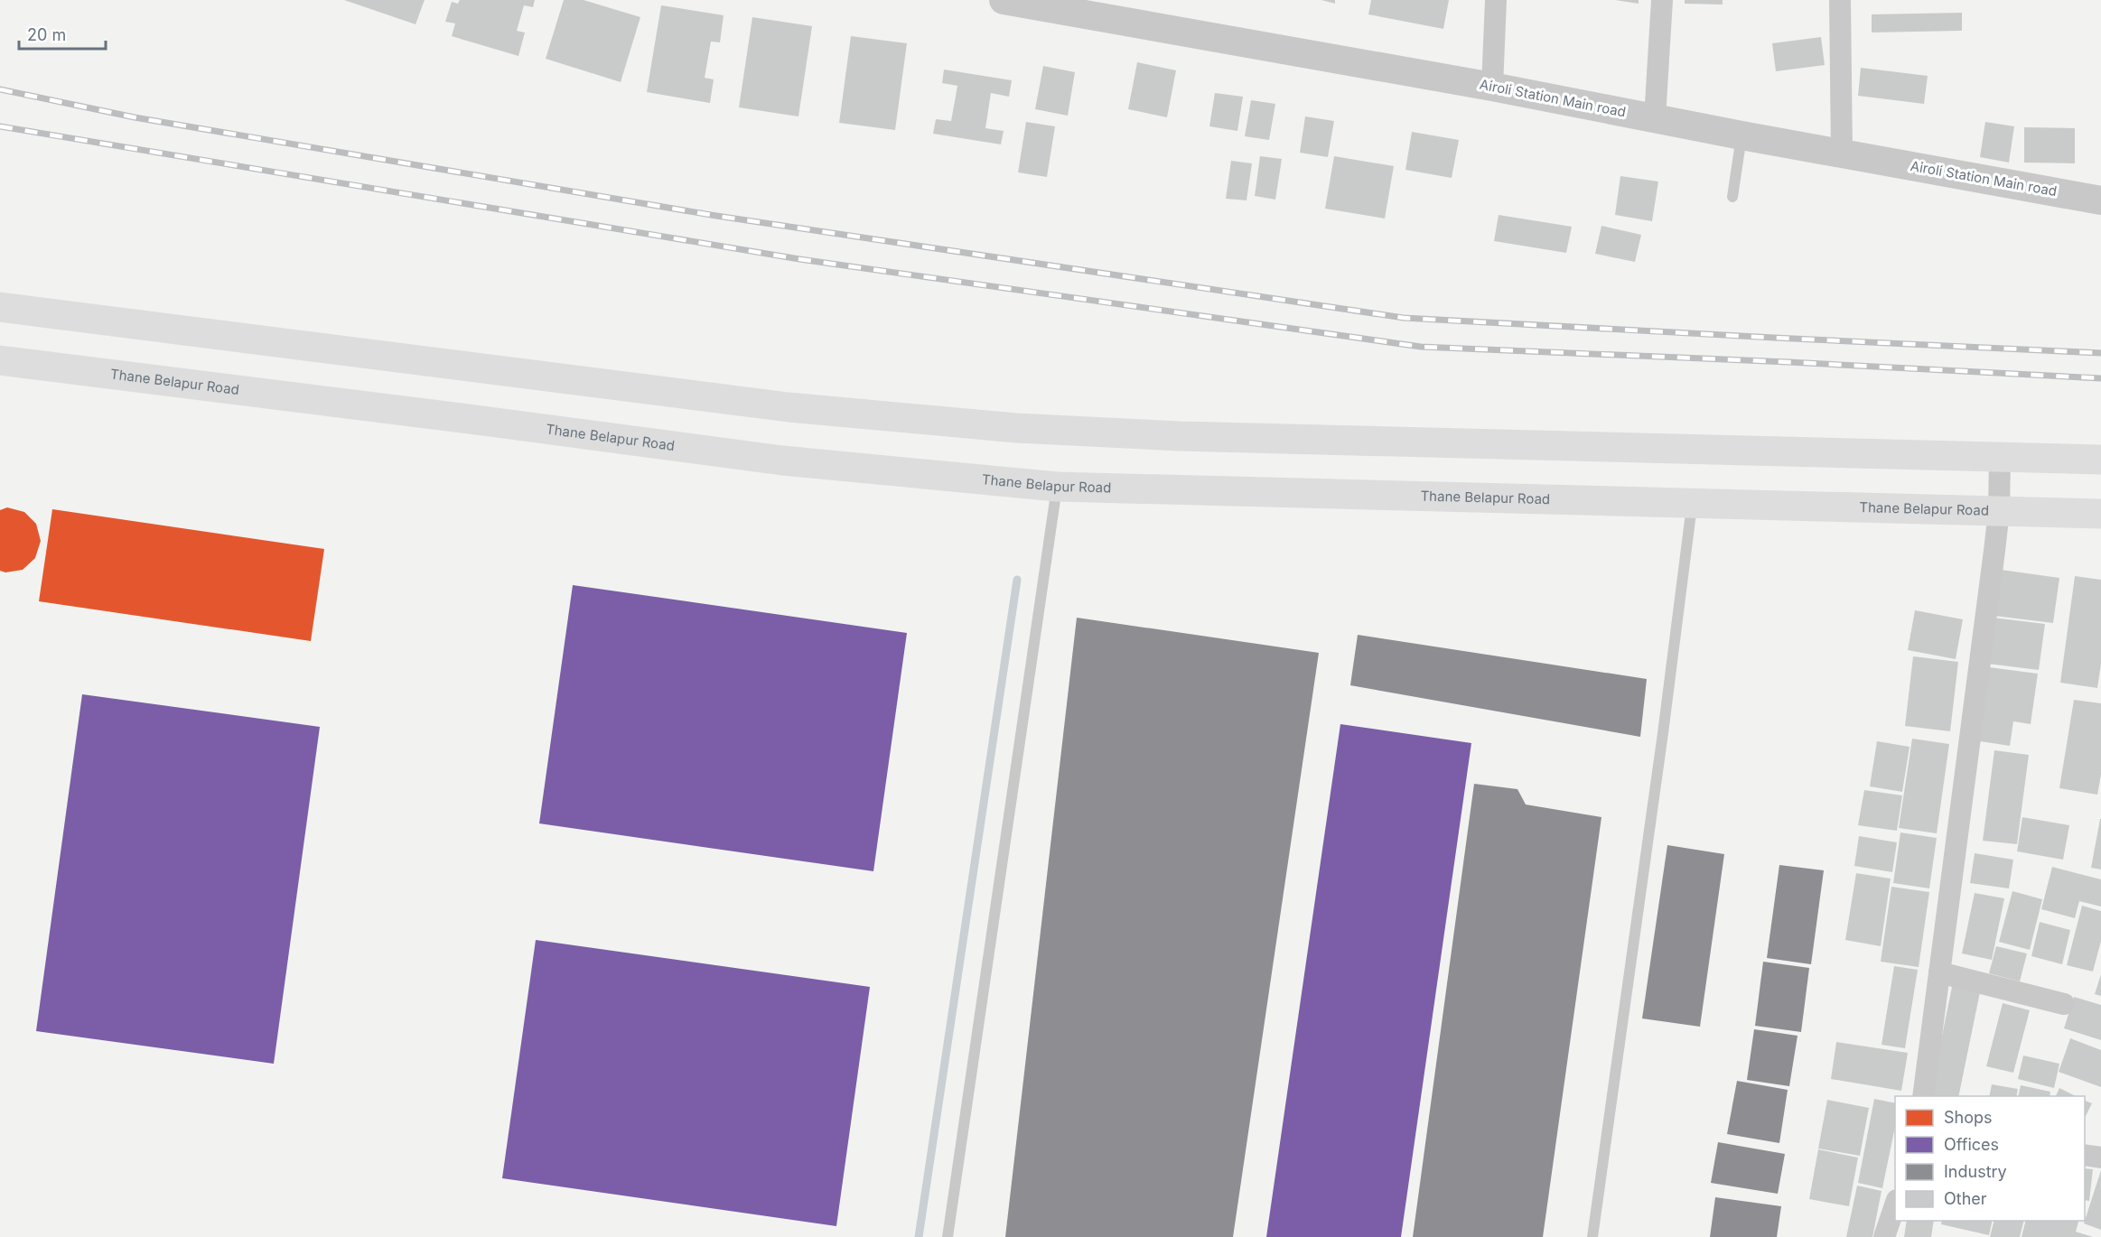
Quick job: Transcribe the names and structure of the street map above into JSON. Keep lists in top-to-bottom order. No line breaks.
{"streets":{"main road":["Thane Belapur Road"],"street":["Airoli Station Main road"]},"legend":["Shops","Offices","Industry","Other"],"scale_bar":"20 m"}
